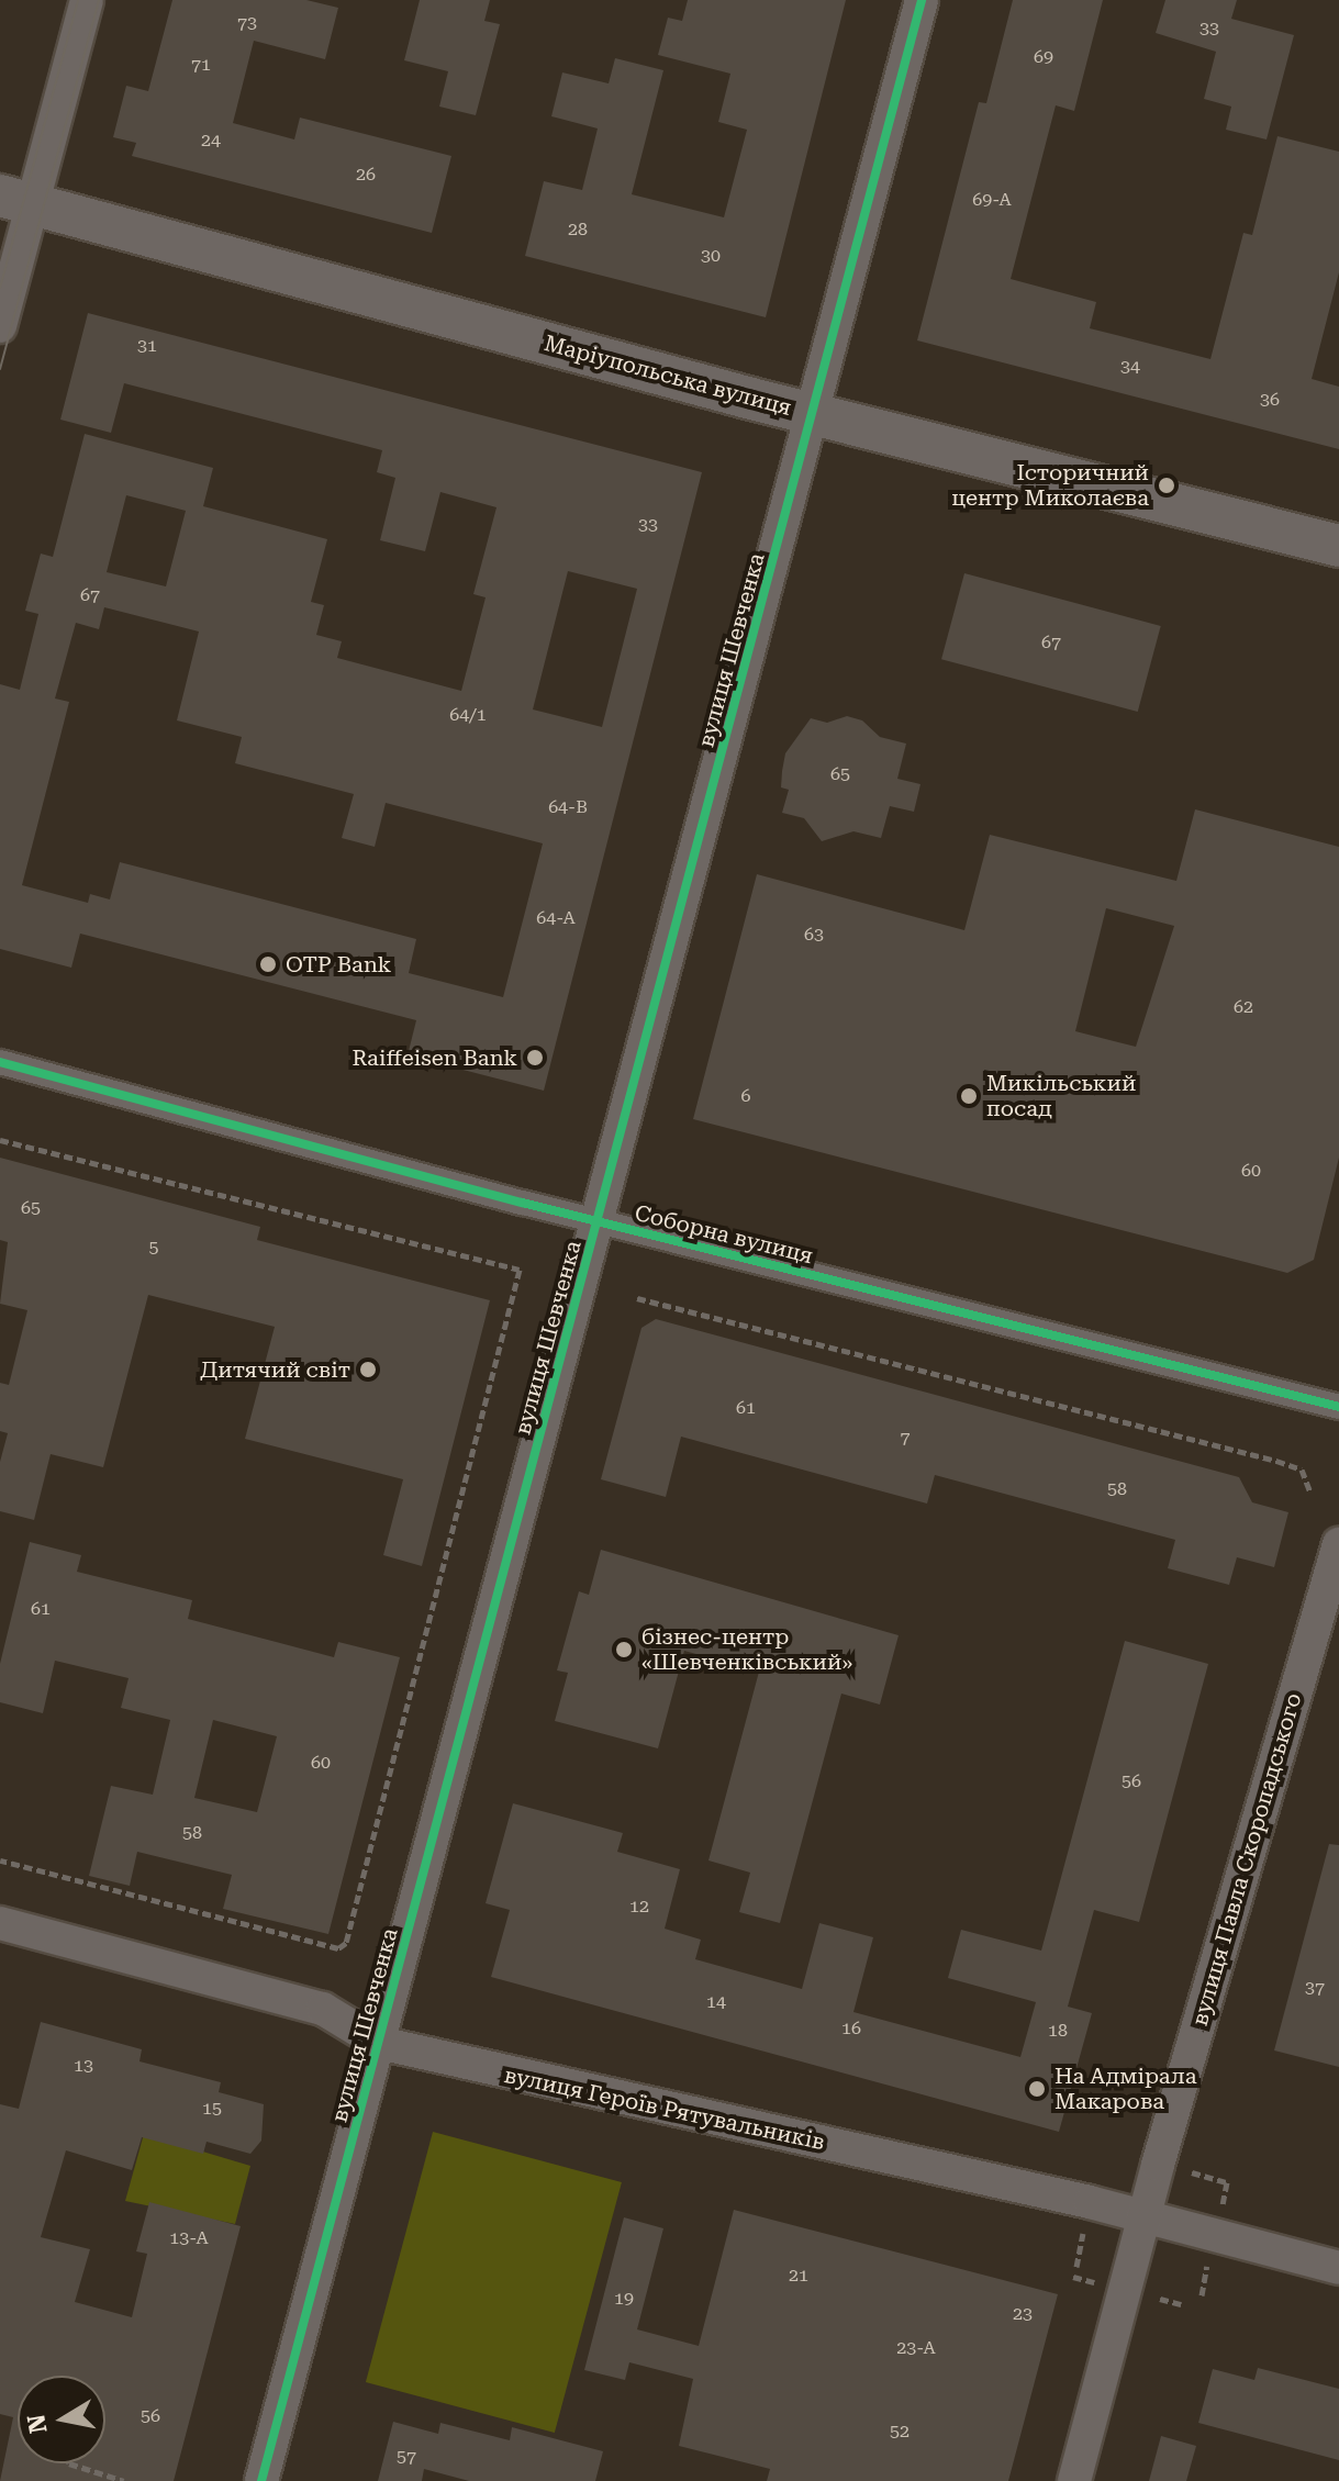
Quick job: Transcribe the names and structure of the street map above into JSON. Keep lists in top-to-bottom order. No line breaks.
{"streets":{"street":["Маріупольська вулиця","вулиця Шевченка","Соборна вулиця","вулиця Павла Скоропадського","вулиця Героїв Рятувальників"]},"crossings":[["Маріупольська вулиця","вулиця Шевченка"],["вулиця Шевченка","Соборна вулиця"],["вулиця Шевченка","вулиця Героїв Рятувальників"],["вулиця Павла Скоропадського","вулиця Героїв Рятувальників"]],"places":["Історичний центр Миколаєва","OTP Bank","Raiffeisen Bank","Микільський посад","Дитячий світ","бізнес-центр «Шевченківський»","На Адмірала Макарова"],"house_numbers":["73","33","69","71","24","26","69-А","28","30","31","34","36","33","67","67","64/1","65","64-В","64-А","63","62","6","60","65","5","61","7","58","61","60","56","58","12","37","14","16","18","13","15","13-А","21","19","23","23-А","56","52","57"],"north":"left"}
